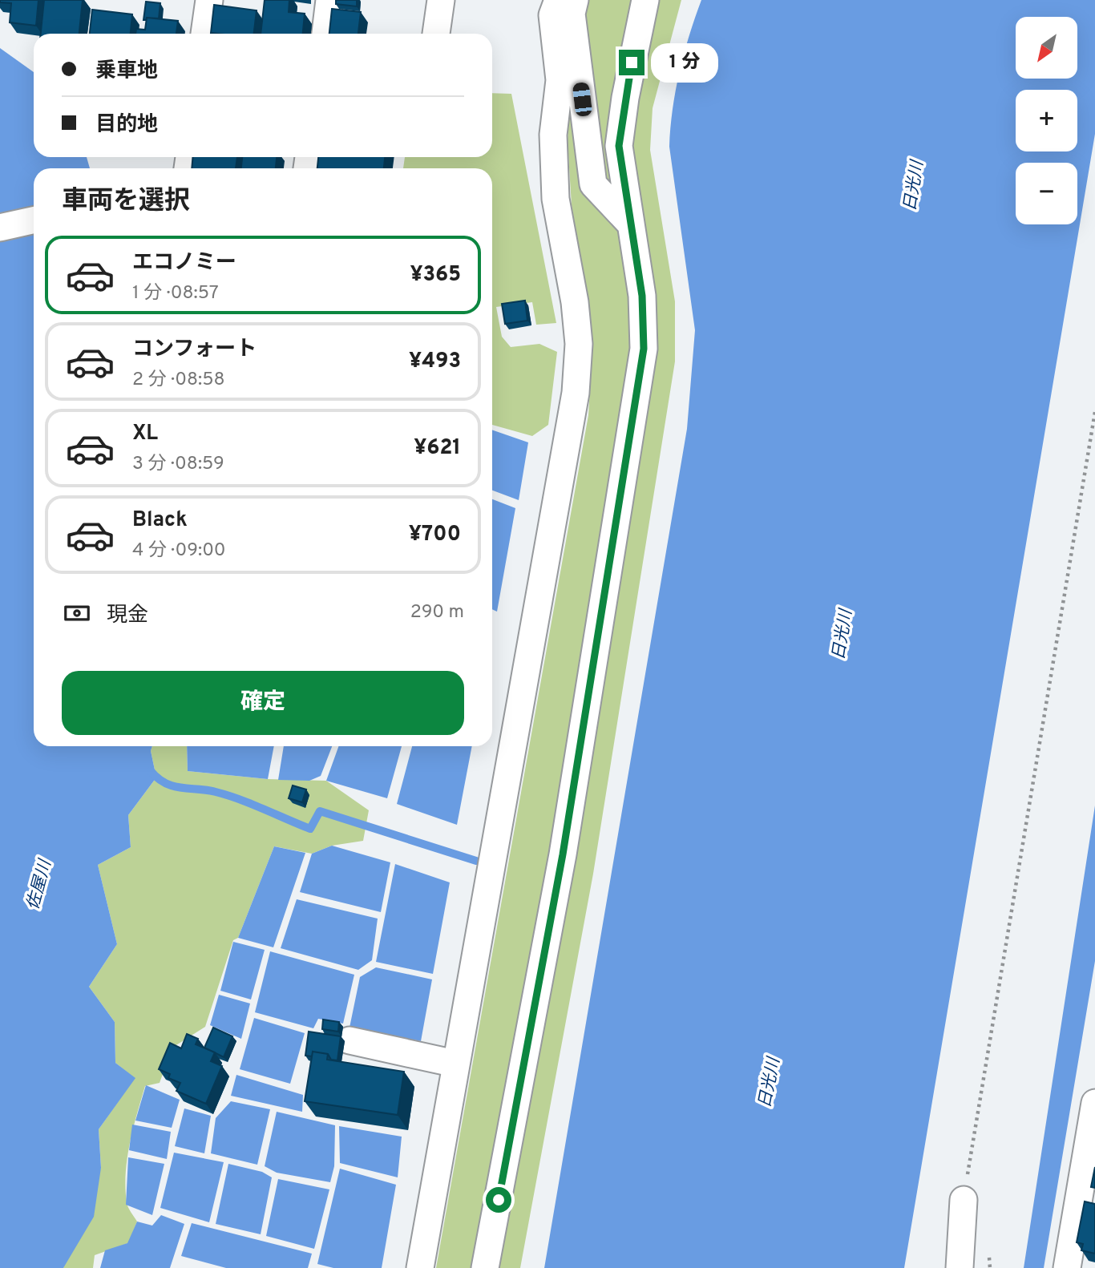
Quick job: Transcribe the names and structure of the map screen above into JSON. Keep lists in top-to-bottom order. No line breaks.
{"water":["日光川","佐屋川"],"north":"bottom left","page":{"map_buttons":["+","−"],"banner":["乗車地","目的地"],"bubble":"1 分","heading":"車両を選択","list":[{"name":"エコノミー","note":"1 分 · 08:57","value":"¥365"},{"name":"コンフォート","note":"2 分 · 08:58","value":"¥493"},{"name":"XL","note":"3 分 · 08:59","value":"¥621"},{"name":"Black","note":"4 分 · 09:00","value":"¥700"}],"pay":["現金","290 m"],"buttons":"確定"}}
